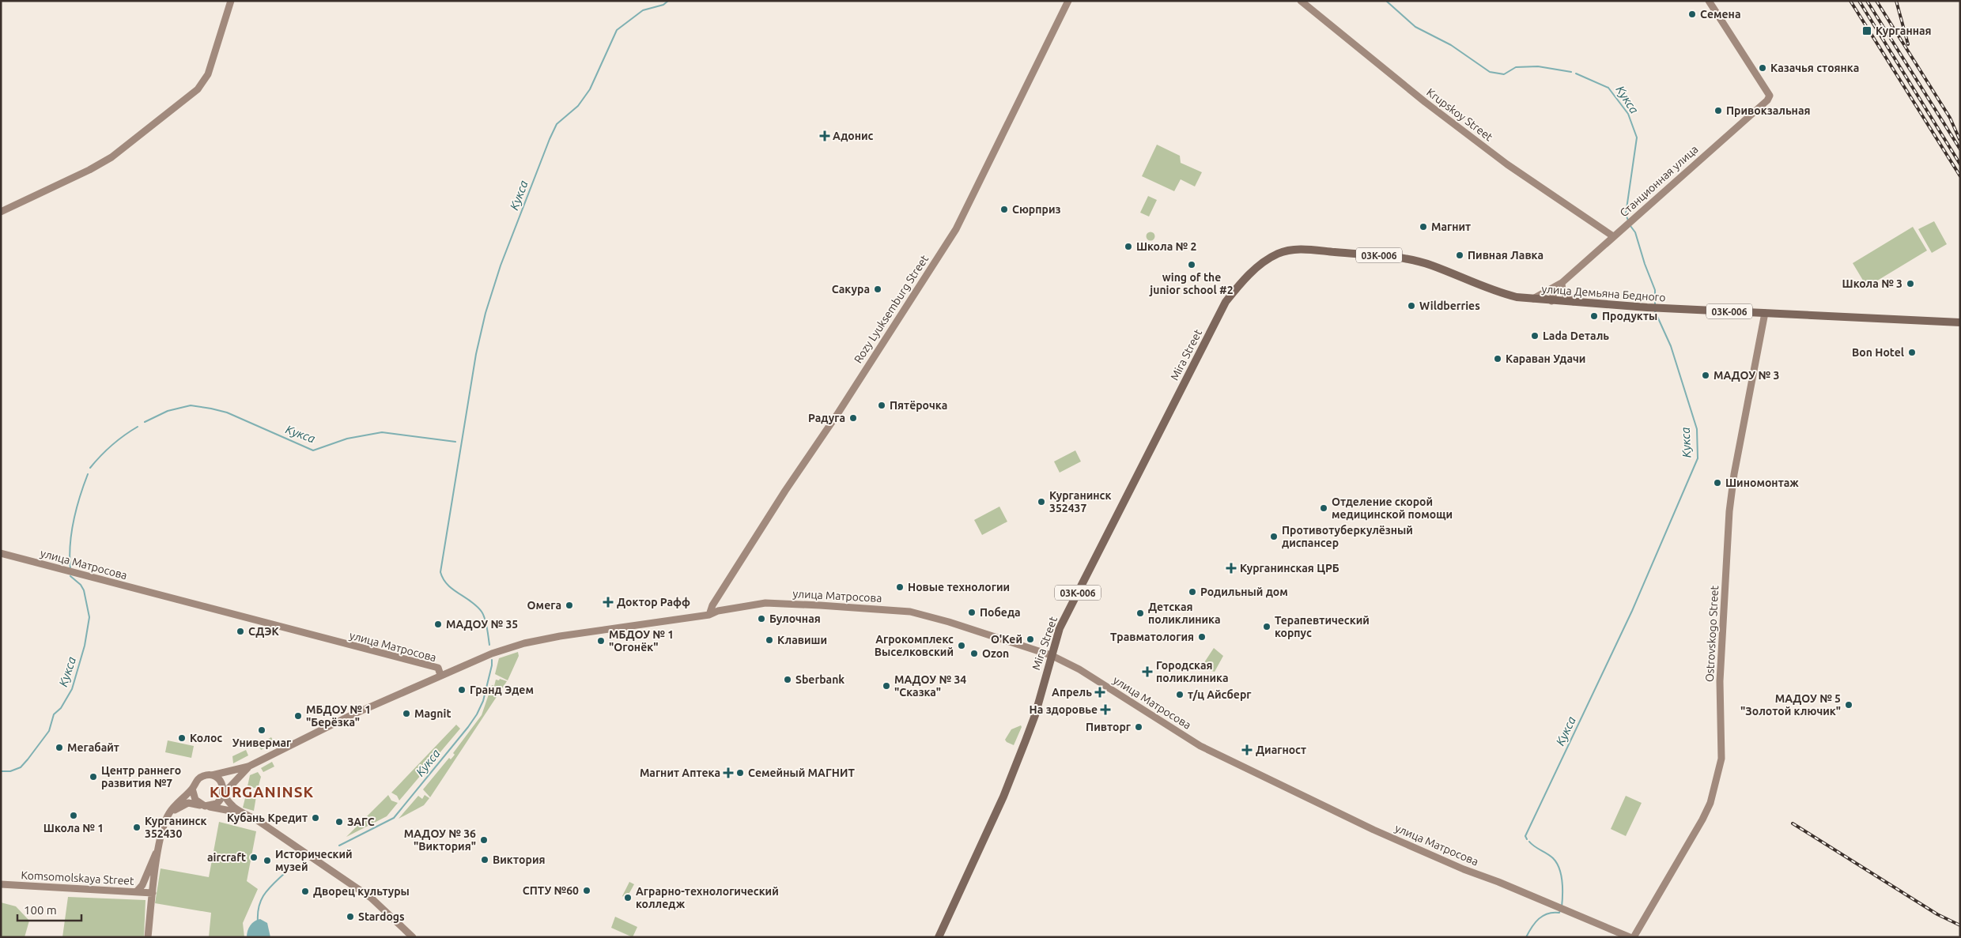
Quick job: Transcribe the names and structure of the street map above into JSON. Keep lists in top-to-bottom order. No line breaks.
{"streets":{"main road":["03К-006","улица Демьяна Бедного","Mira Street"],"street":["Krupskoy Street","Станционная улица","Rozy Lyuksemburg Street","улица Матросова","Ostrovskogo Street","Komsomolskaya Street"]},"crossings":[["Krupskoy Street","Станционная улица"],["Станционная улица","улица Демьяна Бедного"],["улица Демьяна Бедного","Mira Street"],["улица Демьяна Бедного","Ostrovskogo Street"],["Rozy Lyuksemburg Street","улица Матросова"],["Mira Street","улица Матросова"]],"districts":["KURGANINSK"],"water":["Кукса"],"places":{"other":["Семена","Казачья стоянка","Привокзальная","Сюрприз","Магнит","Школа № 2","Пивная Лавка","wing of the junior school #2","Школа № 3","Сакура","Wildberries","Продукты","Lada Dеталь","Bon Hotel","Караван Удачи","МАДОУ № 3","Пятёрочка","Радуга","Шиномонтаж","Курганинск 352437","Отделение скорой медицинской помощи","Противотуберкулёзный диспансер","Новые технологии","Родильный дом","Омега","Победа","Детская поликлиника","Булочная","МАДОУ № 35","Терапевтический корпус","СДЭК","Травматология","О'Кей","Клавиши","МБДОУ № 1 \"Огонёк\"","Агрокомплекс Выселковский","Ozon","Sberbank","МАДОУ № 34 \"Сказка\"","Гранд Эдем","т/ц Айсберг","МАДОУ № 5 \"Золотой ключик\"","Magnit","МБДОУ № 1 \"Берёзка\"","Пивторг","Универмаг","Колос","Мегабайт","Семейный МАГНИТ","Центр раннего развития №7","Школа № 1","Кубань Кредит","ЗАГС","Курганинск 352430","МАДОУ № 36 \"Виктория\"","aircraft","Виктория","Исторический музей","СПТУ №60","Дворец культуры","Аграрно-технологический колледж","Stardogs"],"transit":["Курганная"],"health":["Адонис","Курганинская ЦРБ","Доктор Рафф","Городская поликлиника","Апрель","На здоровье","Диагност","Магнит Аптека"]},"scale_bar":"100 m"}
